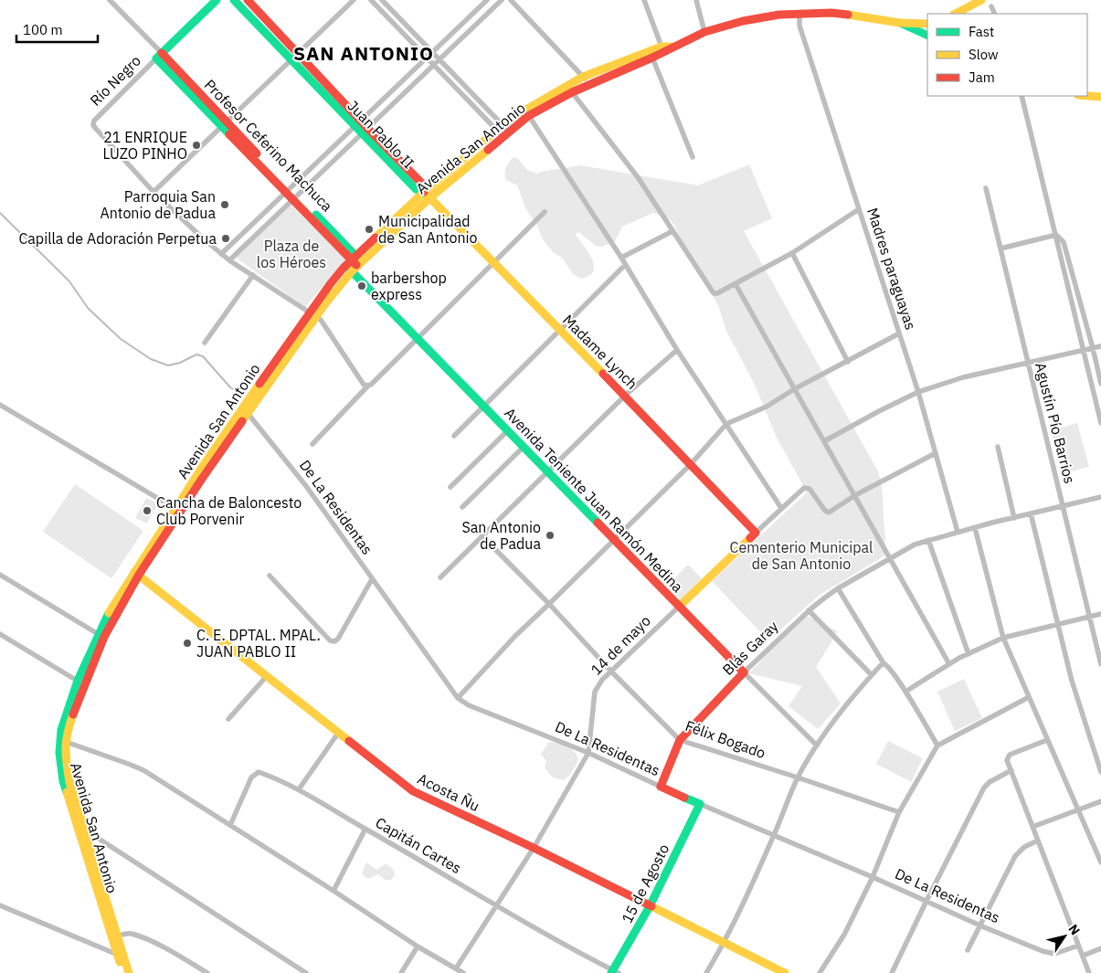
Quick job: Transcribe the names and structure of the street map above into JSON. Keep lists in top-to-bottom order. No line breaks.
{"streets":{"street":["Río Negro","Juan Pablo II","Profesor Ceferino Machuca","Avenida San Antonio","Madres paraguayas","Madame Lynch","Agustín Pío Barrios","Avenida Teniente Juan Ramón Medina","De La Residentas","14 de mayo","Blás Garay","Félix Bogado","Acosta Ñu","Capitán Cartes","15 de Agosto"]},"crossings":[["Río Negro","Profesor Ceferino Machuca"],["Juan Pablo II","Avenida San Antonio"],["Juan Pablo II","Madame Lynch"],["Profesor Ceferino Machuca","Avenida San Antonio"],["Profesor Ceferino Machuca","Avenida Teniente Juan Ramón Medina"],["Avenida San Antonio","Madres paraguayas"],["Avenida San Antonio","Madame Lynch"],["Avenida San Antonio","Avenida Teniente Juan Ramón Medina"],["Avenida San Antonio","De La Residentas"],["Avenida San Antonio","Acosta Ñu"],["Madres paraguayas","Blás Garay"],["Madame Lynch","14 de mayo"],["Agustín Pío Barrios","Blás Garay"],["Avenida Teniente Juan Ramón Medina","14 de mayo"],["Avenida Teniente Juan Ramón Medina","Blás Garay"],["De La Residentas","14 de mayo"],["De La Residentas","Blás Garay"],["De La Residentas","15 de Agosto"],["14 de mayo","Félix Bogado"],["14 de mayo","Acosta Ñu"],["14 de mayo","Capitán Cartes"],["Blás Garay","Félix Bogado"],["Acosta Ñu","15 de Agosto"],["Capitán Cartes","15 de Agosto"]],"districts":["SAN ANTONIO"],"parks":["Plaza de los Héroes","Cementerio Municipal de San Antonio"],"places":["21 ENRIQUE LUZO PINHO","Parroquia San Antonio de Padua","Municipalidad de San Antonio","Capilla de Adoración Perpetua","barbershop express","Cancha de Baloncesto Club Porvenir","San Antonio de Padua","C. E. DPTAL. MPAL. JUAN PABLO II"],"legend":["Fast","Slow","Jam"],"scale_bar":"100 m","north":"top right"}
